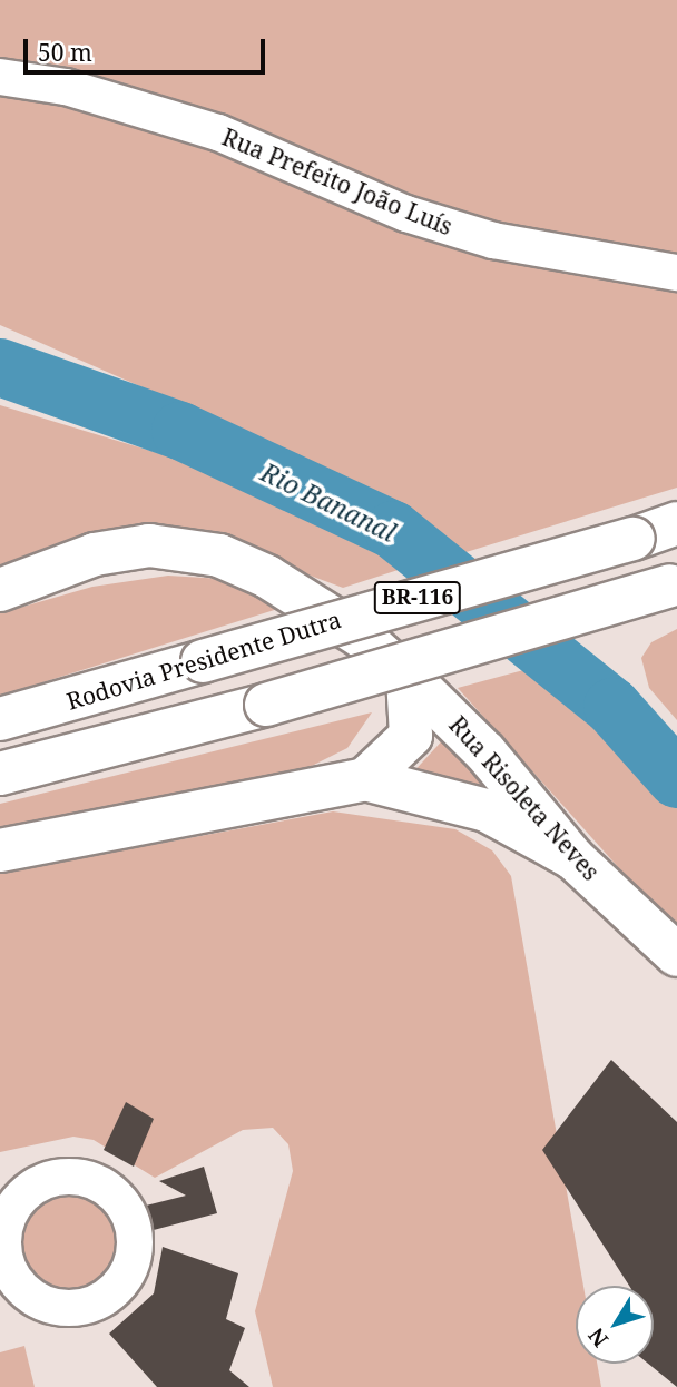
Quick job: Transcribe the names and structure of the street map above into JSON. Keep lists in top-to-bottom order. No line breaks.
{"streets":{"main road":["BR-116","Rodovia Presidente Dutra","Rua Risoleta Neves"],"street":["Rua Prefeito João Luís"]},"water":["Rio Bananal"],"scale_bar":"50 m","north":"bottom left"}
